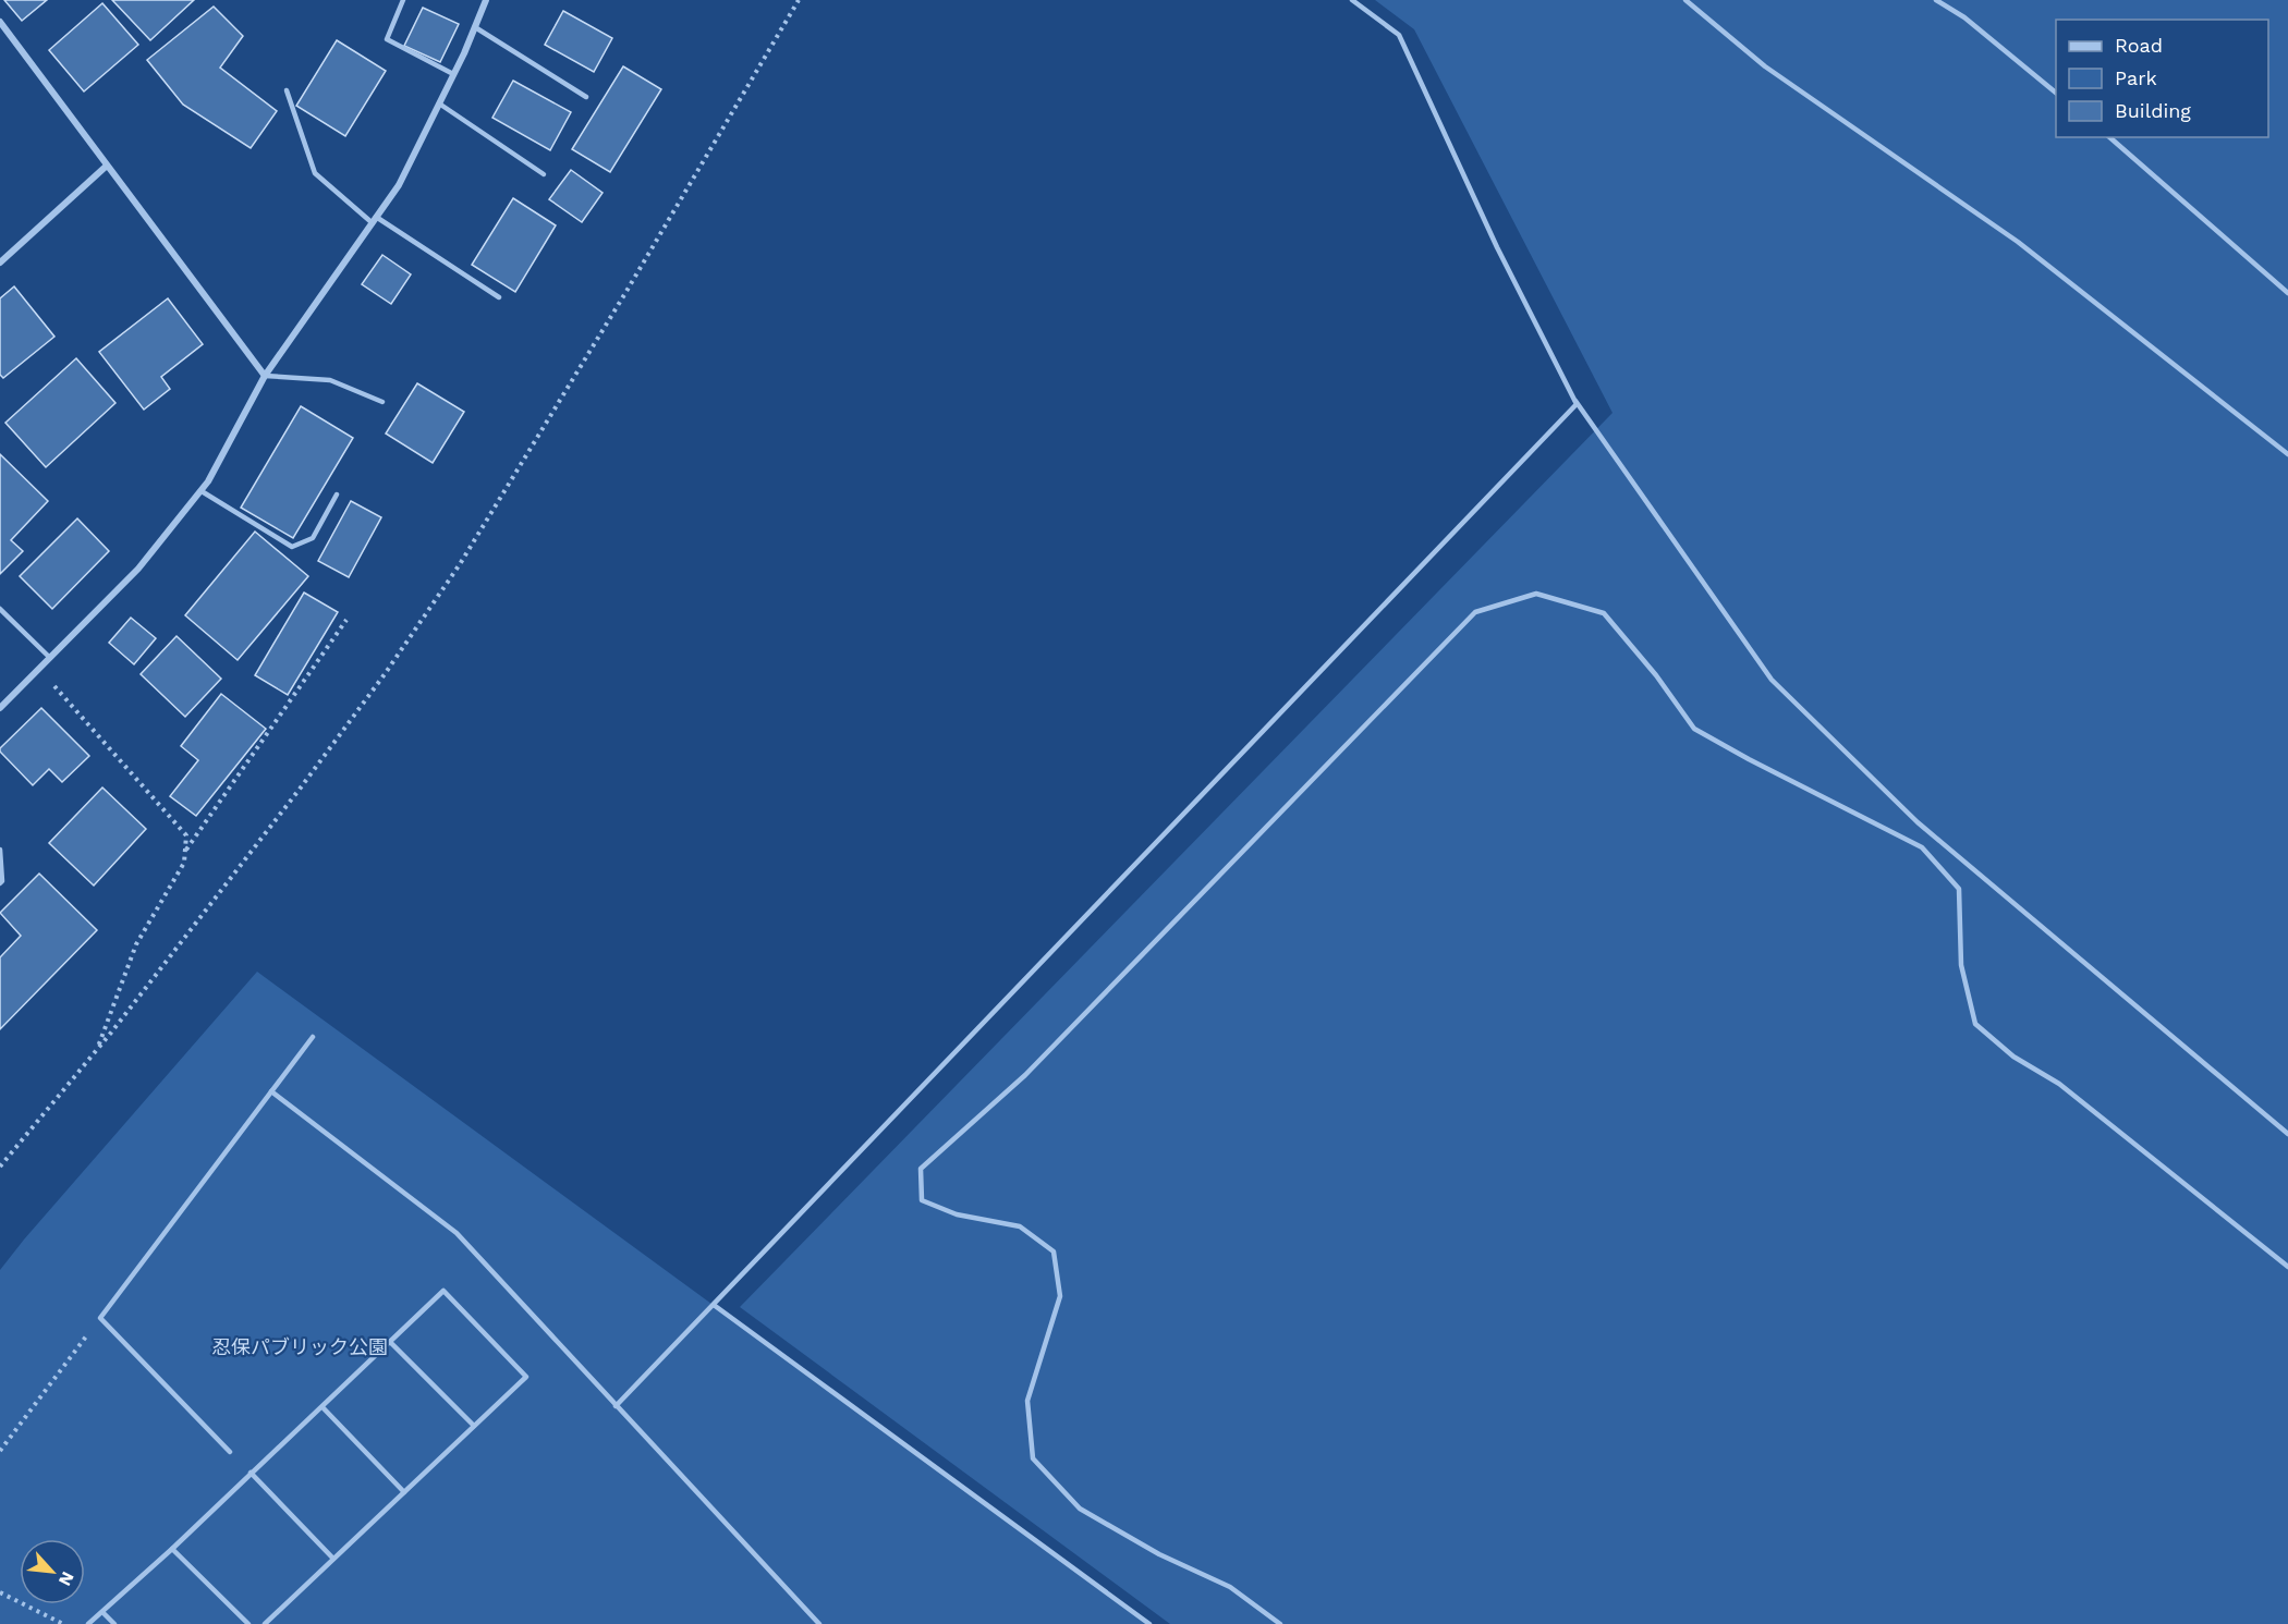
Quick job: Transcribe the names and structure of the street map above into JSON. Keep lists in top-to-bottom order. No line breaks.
{"parks":["忍保パブリック公園"],"legend":["Road","Park","Building"],"north":"bottom right"}
